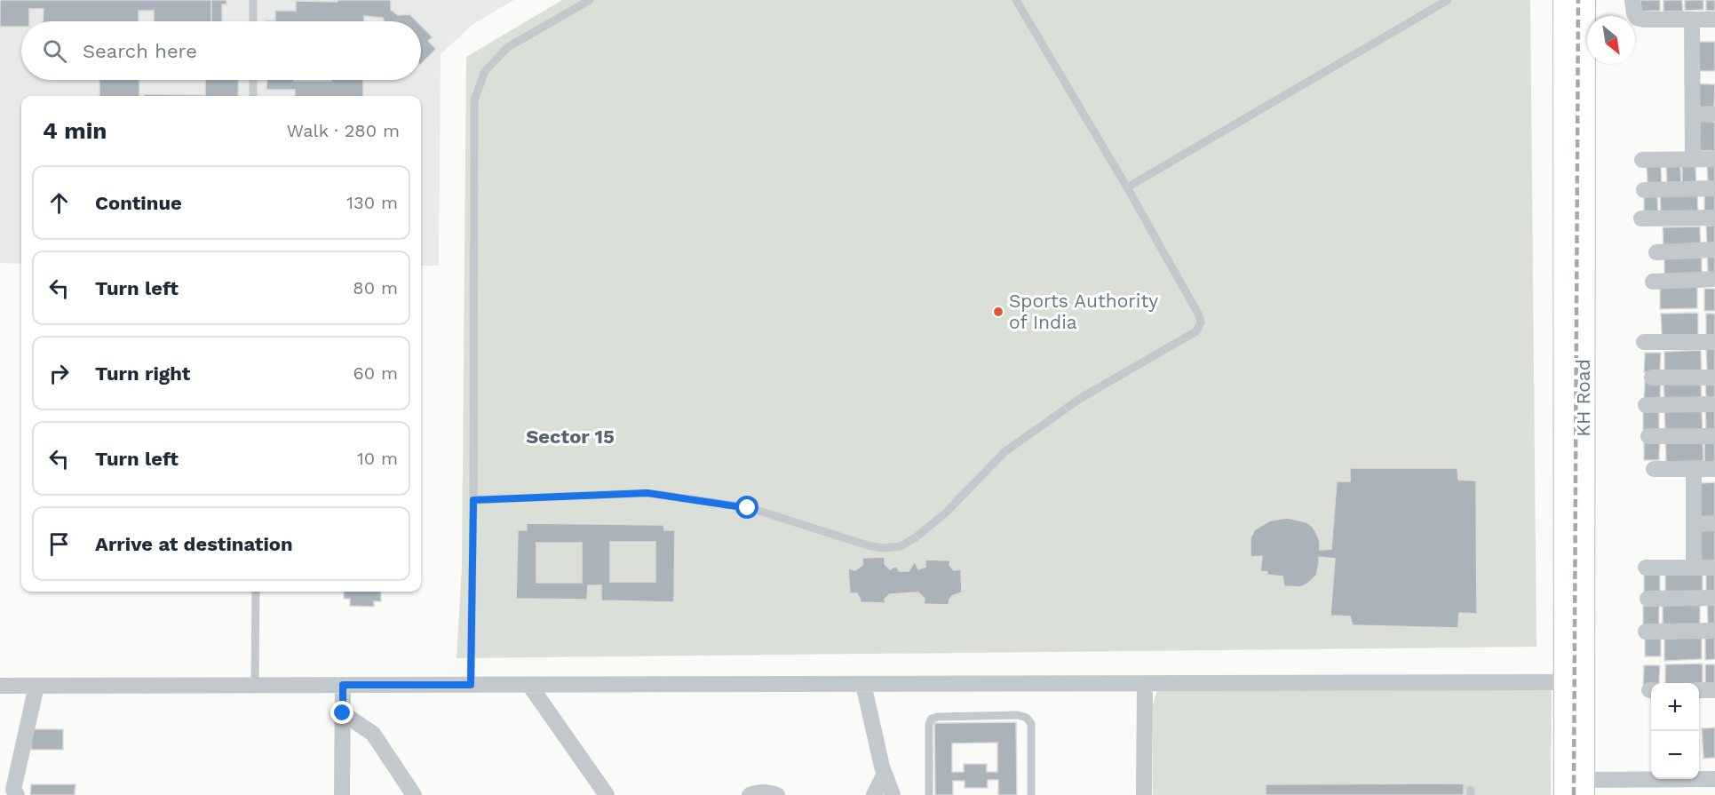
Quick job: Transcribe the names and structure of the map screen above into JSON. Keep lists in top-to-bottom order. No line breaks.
{"streets":{"main road":["KH Road"]},"districts":["Sector 15"],"places":["Sports Authority of India"],"north":"bottom right","page":{"search":"Search here","heading":["4 min","Walk · 280 m"],"list":[["Continue","130 m"],["Turn left","80 m"],["Turn right","60 m"],["Turn left","10 m"],"Arrive at destination"],"map_buttons":["+","−"]}}
